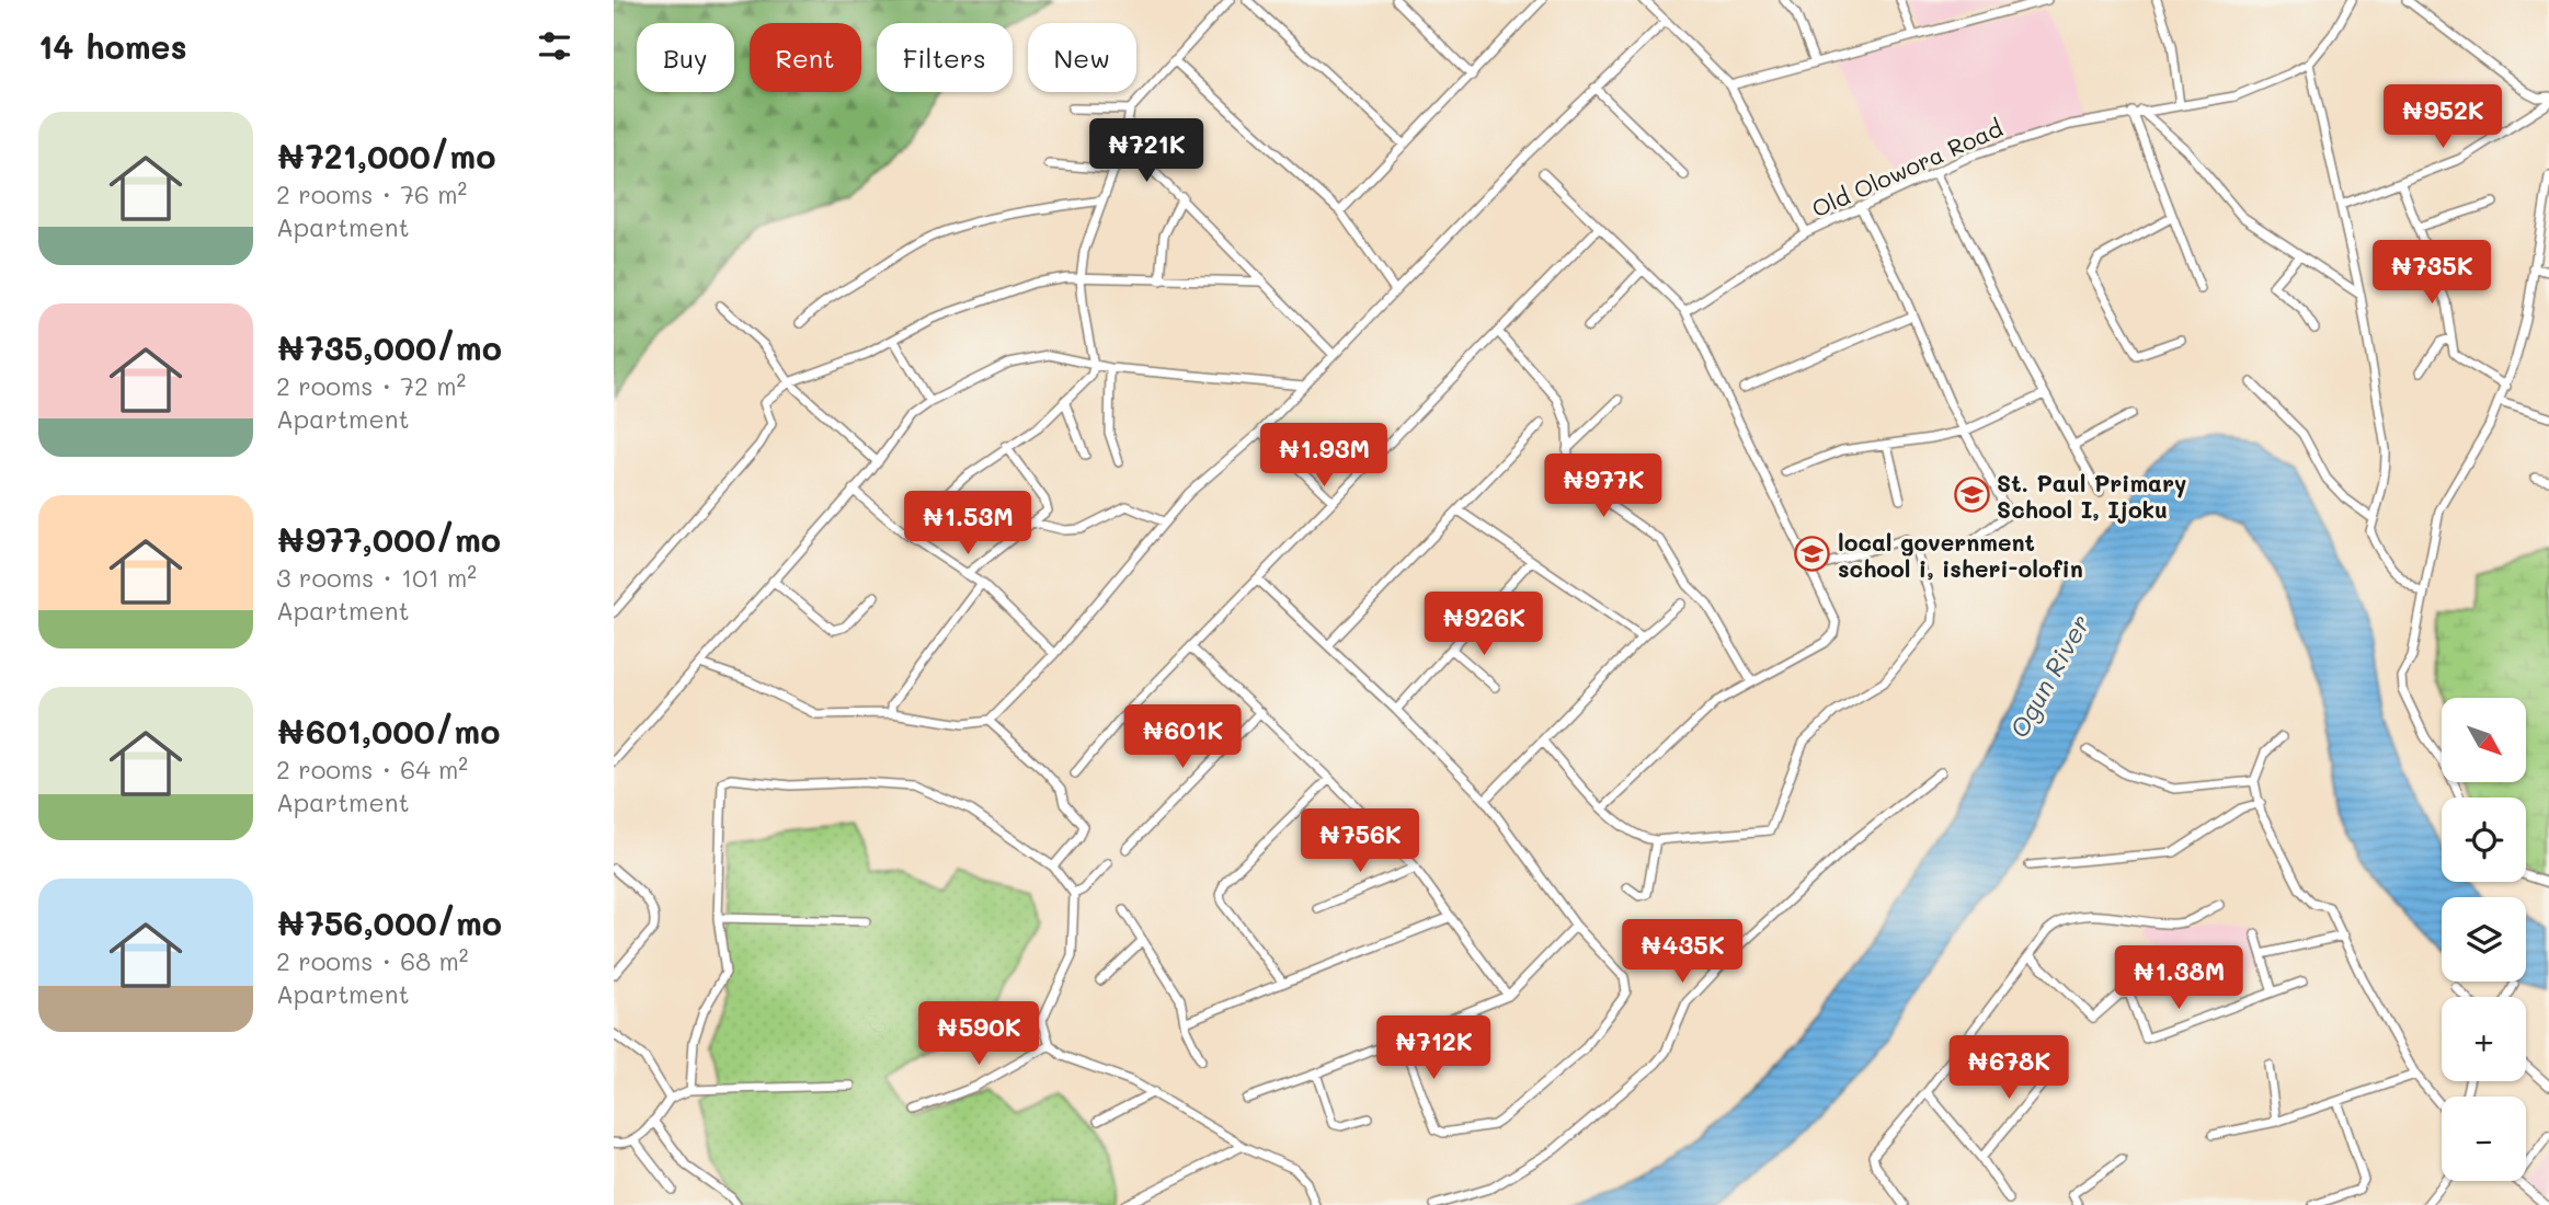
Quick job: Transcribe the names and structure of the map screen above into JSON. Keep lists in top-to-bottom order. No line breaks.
{"streets":{"street":["Old Olowora Road"]},"water":["Ogun River"],"places":{"school or university":["St. Paul Primary School I, Ijoku","local government school i, isheri-olofin"]},"north":"bottom right","page":{"heading":"14 homes","chip":["Buy","Rent","Filters","New"],"price":["₦952K","₦721K","₦735K","₦1.93M","₦977K","₦1.53M","₦926K","₦601K","₦756K","₦435K","₦1.38M","₦590K","₦712K","₦678K"],"list":[{"name":"₦721,000/mo","note":"2 rooms · 76 m² · Apartment"},{"name":"₦735,000/mo","note":"2 rooms · 72 m² · Apartment"},{"name":"₦977,000/mo","note":"3 rooms · 101 m² · Apartment"},{"name":"₦601,000/mo","note":"2 rooms · 64 m² · Apartment"},{"name":"₦756,000/mo","note":"2 rooms · 68 m² · Apartment"}],"map_buttons":["+","−"]}}
